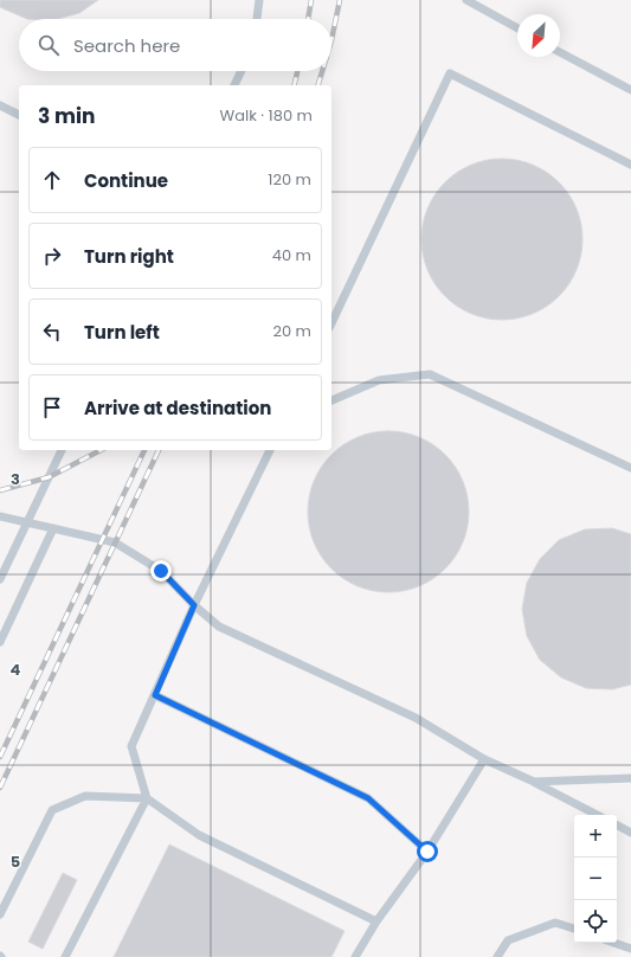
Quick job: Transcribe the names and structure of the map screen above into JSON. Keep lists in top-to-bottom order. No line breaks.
{"north":"bottom left","page":{"search":"Search here","heading":["3 min","Walk · 180 m"],"list":[["Continue","120 m"],["Turn right","40 m"],["Turn left","20 m"],"Arrive at destination"],"map_buttons":["+","−"]},"grid":{"rows":["3","4","5"]}}
